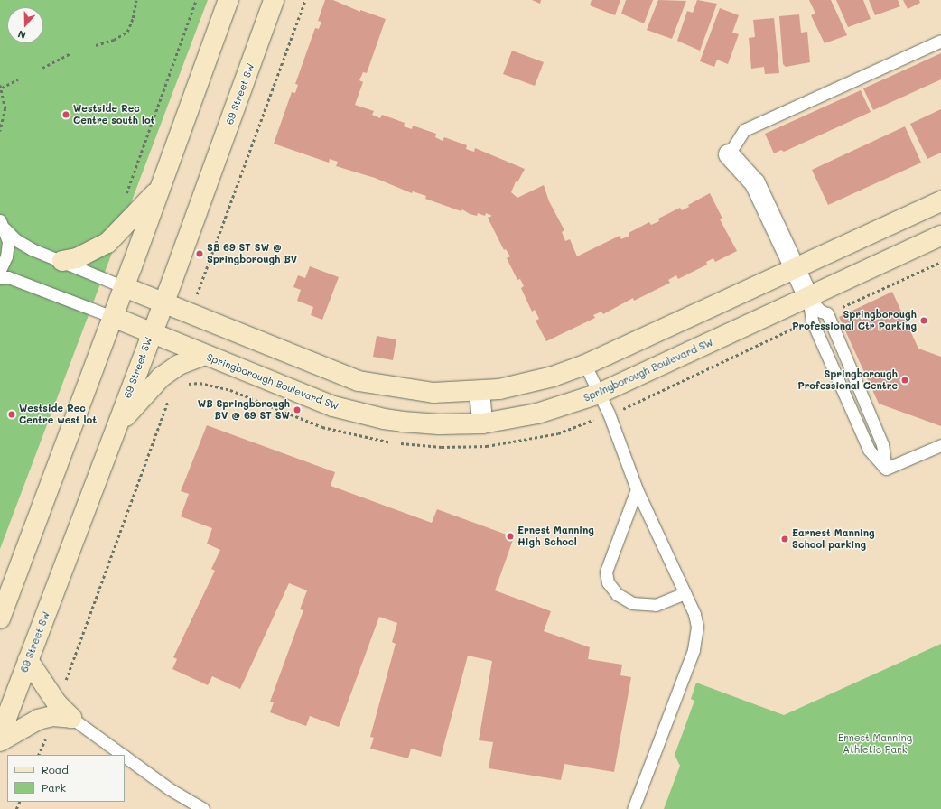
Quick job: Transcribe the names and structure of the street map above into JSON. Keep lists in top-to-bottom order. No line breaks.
{"streets":{"main road":["69 Street SW","Springborough Boulevard SW"]},"crossings":[["69 Street SW","Springborough Boulevard SW"]],"parks":["Ernest Manning Athletic Park"],"places":["Westside Rec Centre south lot","SB 69 ST SW @ Springborough BV","Springborough Professional Ctr Parking","Springborough Professional Centre","WB Springborough BV @ 69 ST SW","Westside Rec Centre west lot","Ernest Manning High School","Earnest Manning School parking"],"legend":["Road","Park"],"north":"bottom"}
